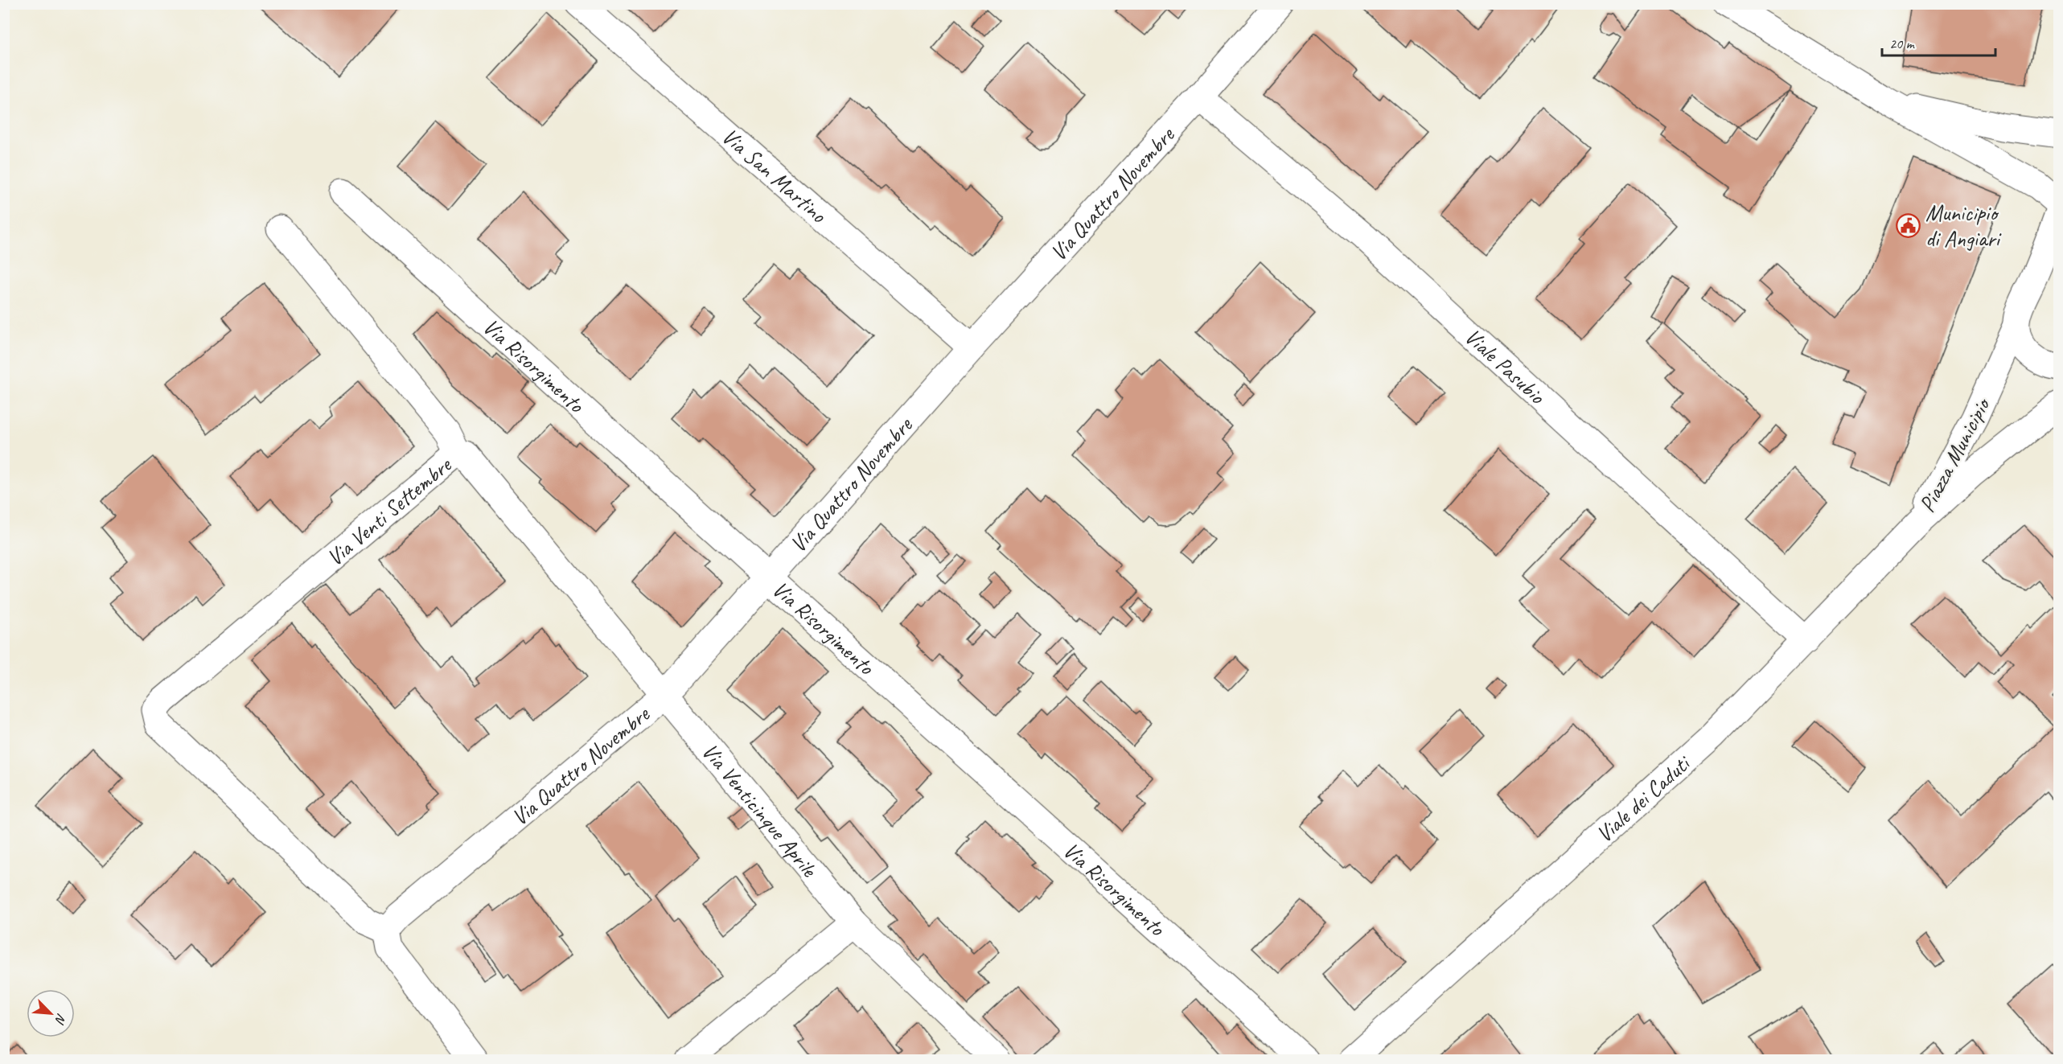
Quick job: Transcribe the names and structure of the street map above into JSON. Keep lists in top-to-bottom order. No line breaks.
{"streets":{"street":["Via San Martino","Via Quattro Novembre","Via Risorgimento","Viale Pasubio","Piazza Municipio","Via Venti Settembre","Viale dei Caduti","Via Venticinque Aprile"]},"crossings":[["Via San Martino","Via Quattro Novembre"],["Via Quattro Novembre","Via Risorgimento"],["Via Quattro Novembre","Viale Pasubio"],["Via Quattro Novembre","Via Venti Settembre"],["Via Quattro Novembre","Via Venticinque Aprile"],["Viale Pasubio","Viale dei Caduti"],["Piazza Municipio","Viale dei Caduti"],["Via Venti Settembre","Via Venticinque Aprile"]],"places":{"public building":["Municipio di Angiari"]},"scale_bar":"20 m","north":"bottom right"}
